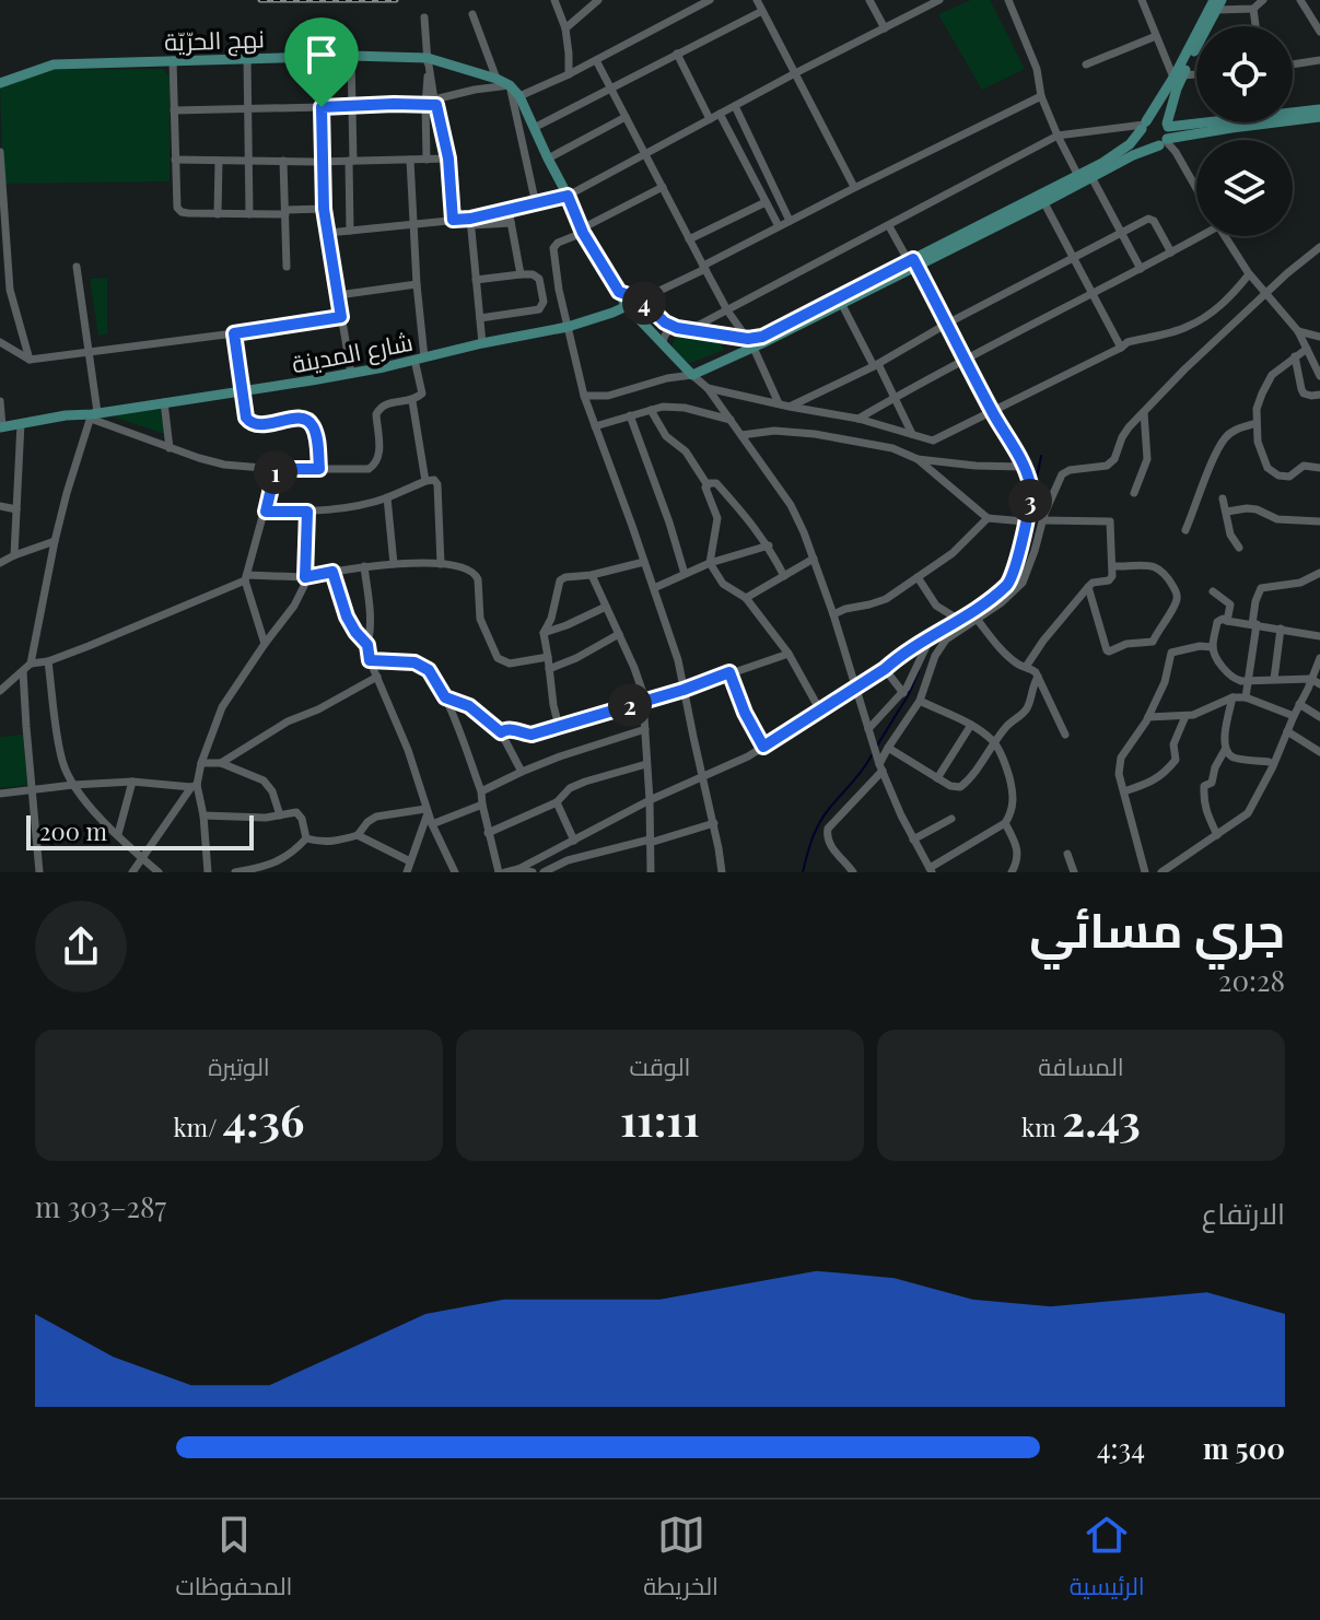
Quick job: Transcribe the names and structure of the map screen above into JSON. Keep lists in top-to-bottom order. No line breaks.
{"streets":{"street":["نهج الحرّيّة","شارع المدينة"]},"crossings":[["نهج الحرّيّة","شارع المدينة"]],"scale_bar":"200 m","page":{"pins":["4","1","3","2"],"scale":"200 m","heading":["جري مسائي","20:28"],"stats":[["المسافة","2.43 km"],["الوقت","11:11"],["الوتيرة","4:36 /km"]],"chart":["الارتفاع","287–303 m"],"list":[{"name":"500 m","note":"4:34"}],"tabs":["الرئيسية","الخريطة","المحفوظات"]}}
